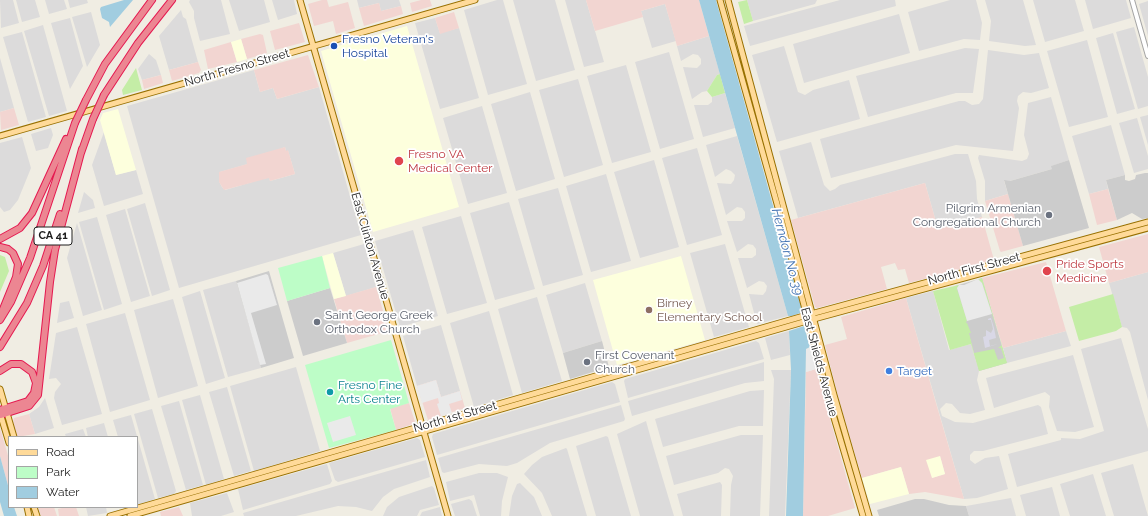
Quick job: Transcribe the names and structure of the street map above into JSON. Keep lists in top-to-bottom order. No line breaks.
{"streets":{"highway":["CA 41"],"main road":["North Fresno Street","East Clinton Avenue","North First Street","East Shields Avenue","North 1st Street"]},"crossings":[["North Fresno Street","East Clinton Avenue"],["East Clinton Avenue","North 1st Street"],["North First Street","East Shields Avenue"],["North First Street","North 1st Street"]],"water":["Herndon No. 39"],"places":["Fresno Veteran's Hospital","Fresno VA Medical Center","Pilgrim Armenian Congregational Church","Pride Sports Medicine","Birney Elementary School","Saint George Greek Orthodox Church","First Covenant Church","Target","Fresno Fine Arts Center"],"legend":["Road","Park","Water"]}
